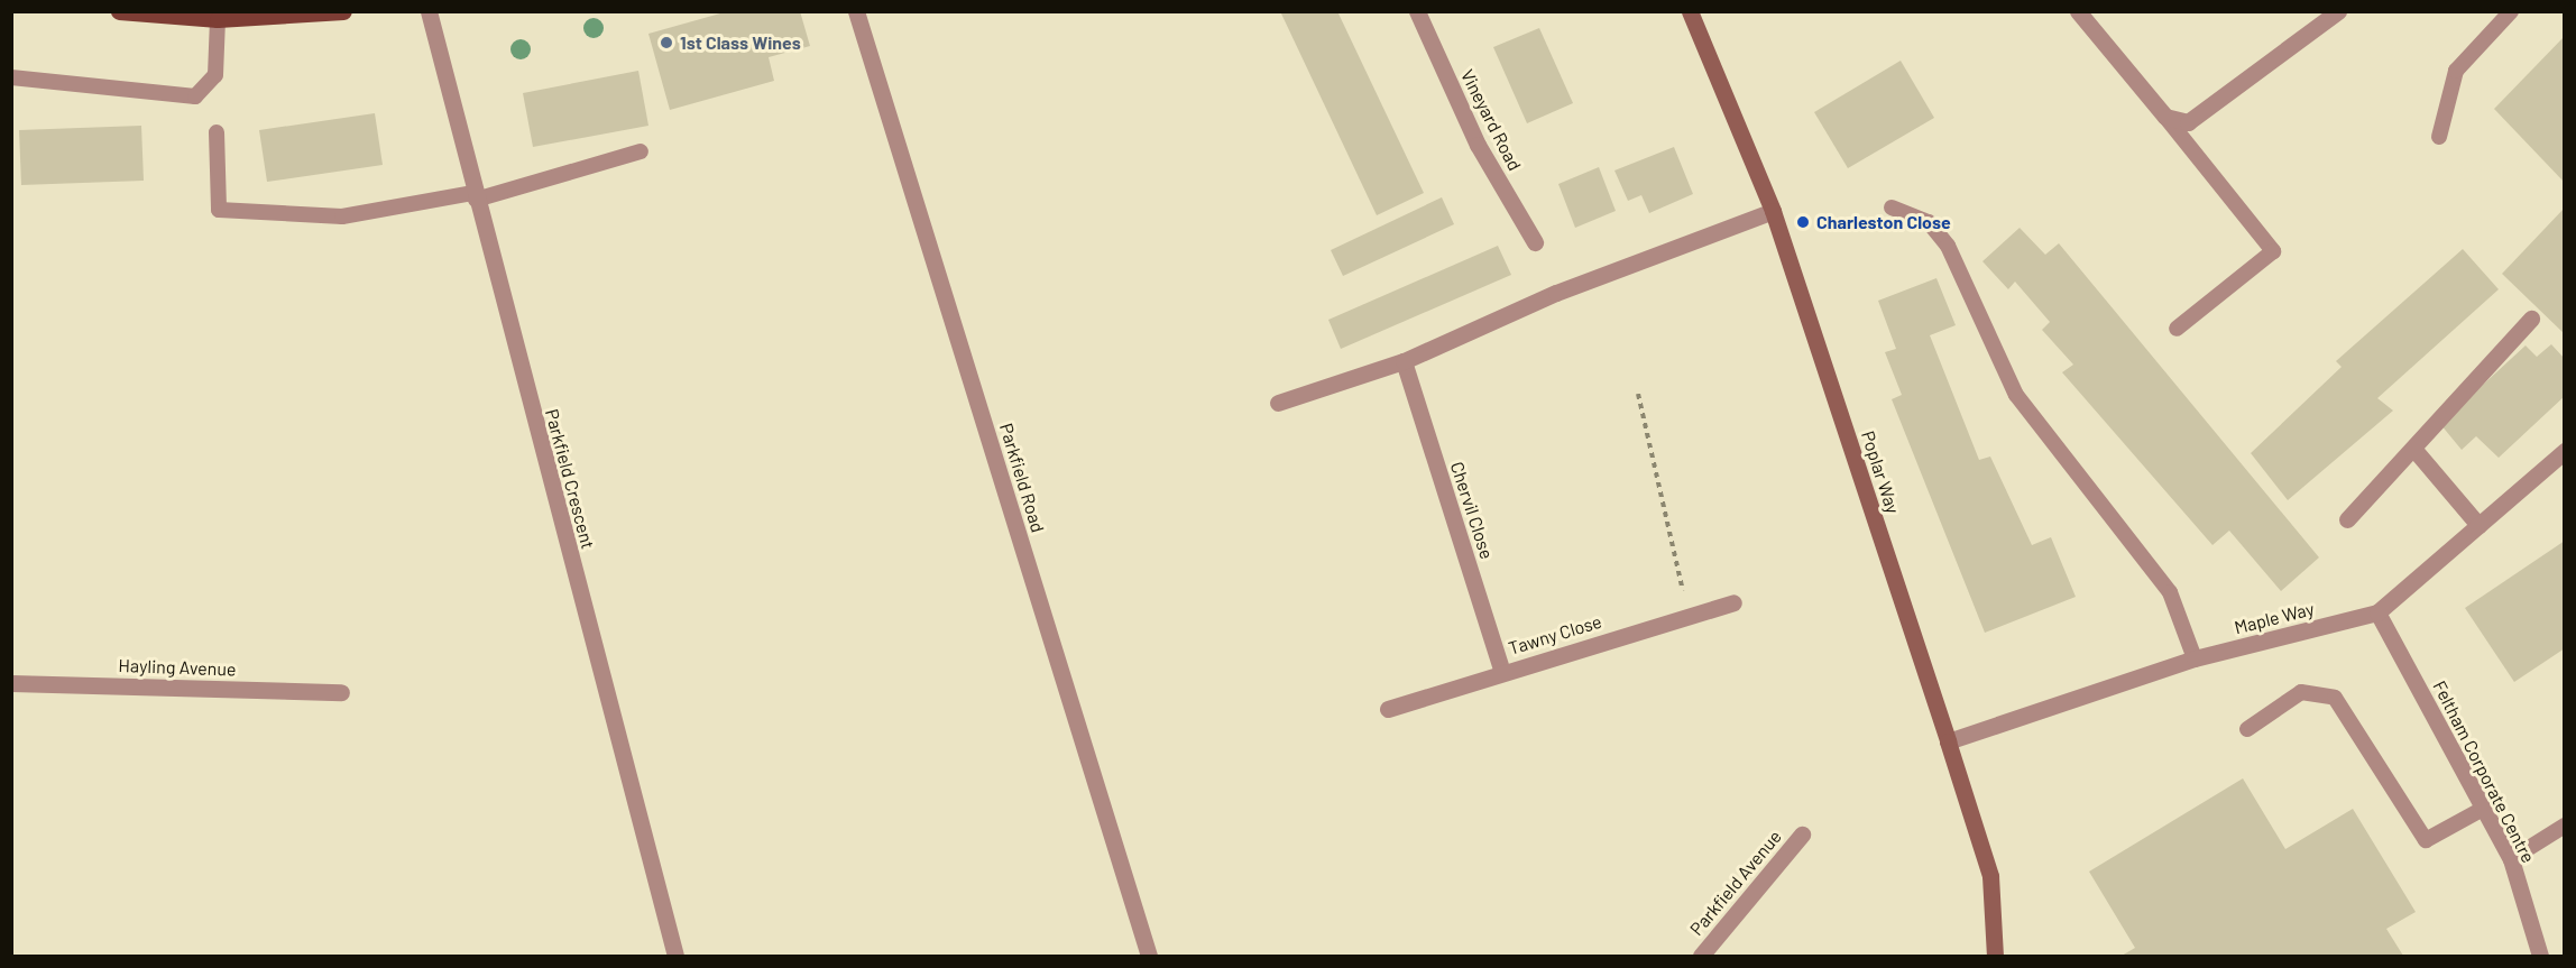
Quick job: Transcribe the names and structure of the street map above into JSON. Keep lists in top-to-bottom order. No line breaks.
{"streets":{"street":["Vineyard Road","Poplar Way","Parkfield Road","Parkfield Crescent","Chervil Close","Maple Way","Tawny Close","Hayling Avenue","Feltham Corporate Centre","Parkfield Avenue"]},"crossings":[["Poplar Way","Maple Way"],["Chervil Close","Tawny Close"],["Maple Way","Feltham Corporate Centre"]],"places":["1st Class Wines","Charleston Close"]}
